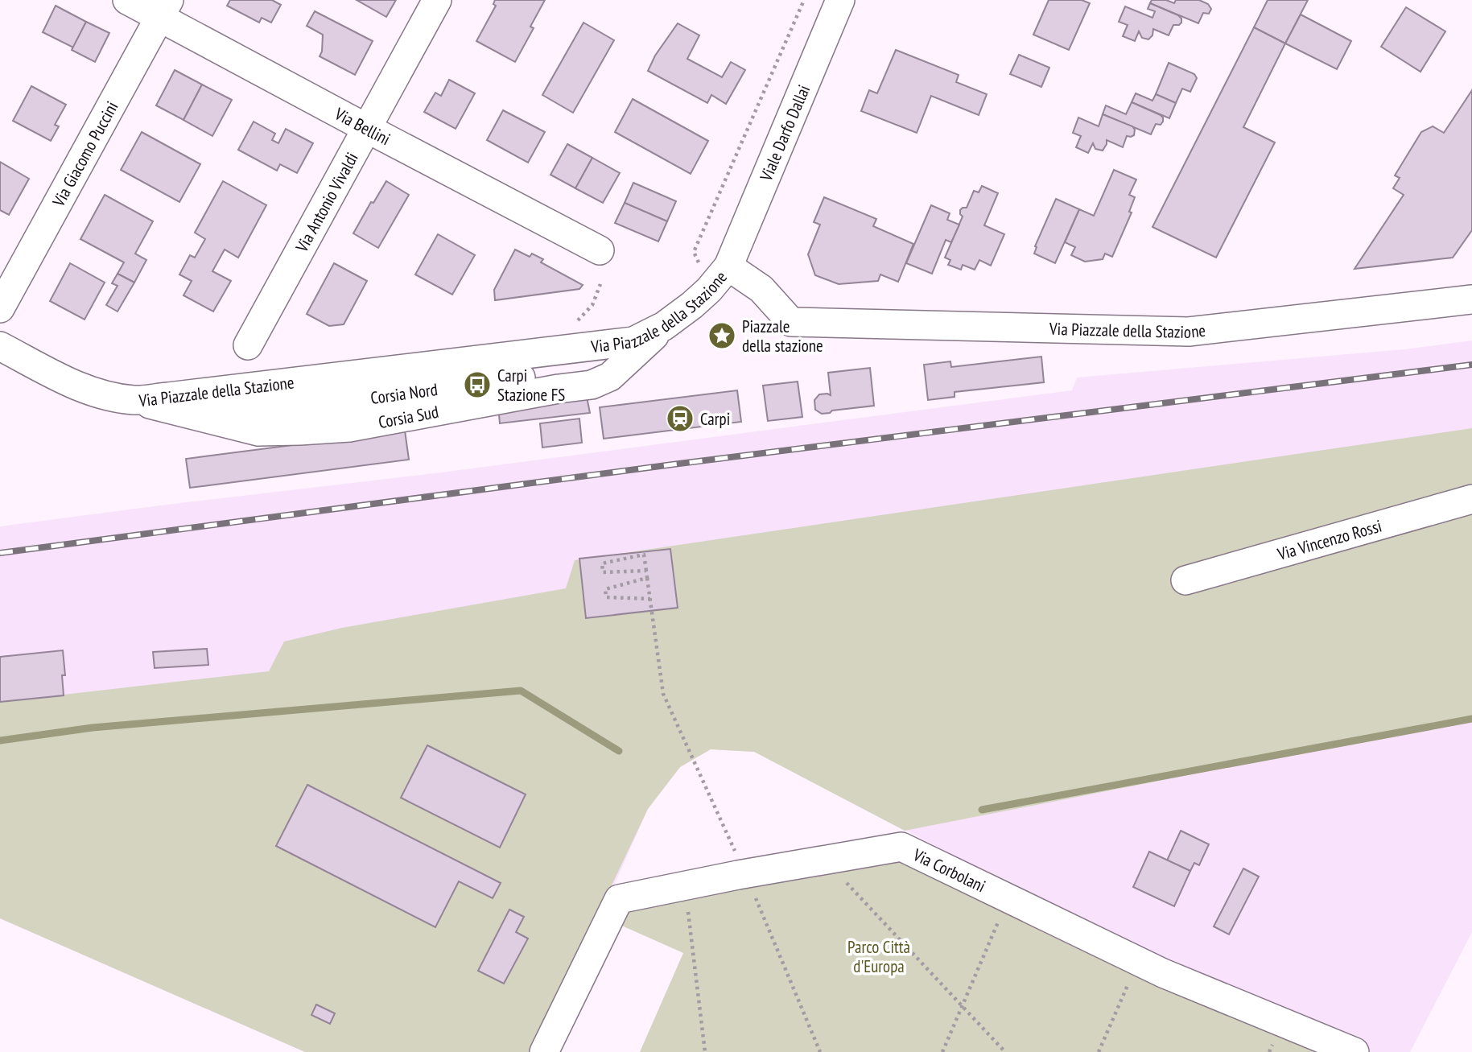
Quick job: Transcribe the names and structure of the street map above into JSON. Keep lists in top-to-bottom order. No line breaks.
{"streets":{"street":["Via Bellini","Viale Darfo Dallai","Via Giacomo Puccini","Via Antonio Vivaldi","Via Piazzale della Stazione","Corsia Sud","Via Vincenzo Rossi","Via Corbolani"]},"crossings":[["Via Bellini","Via Giacomo Puccini"],["Via Bellini","Via Antonio Vivaldi"],["Viale Darfo Dallai","Via Piazzale della Stazione"],["Via Piazzale della Stazione","Corsia Sud"]],"parks":["Parco Città d'Europa"],"places":{"place":["Piazzale della stazione"],"bus stop":["Carpi Stazione FS"],"station":["Carpi"]}}
